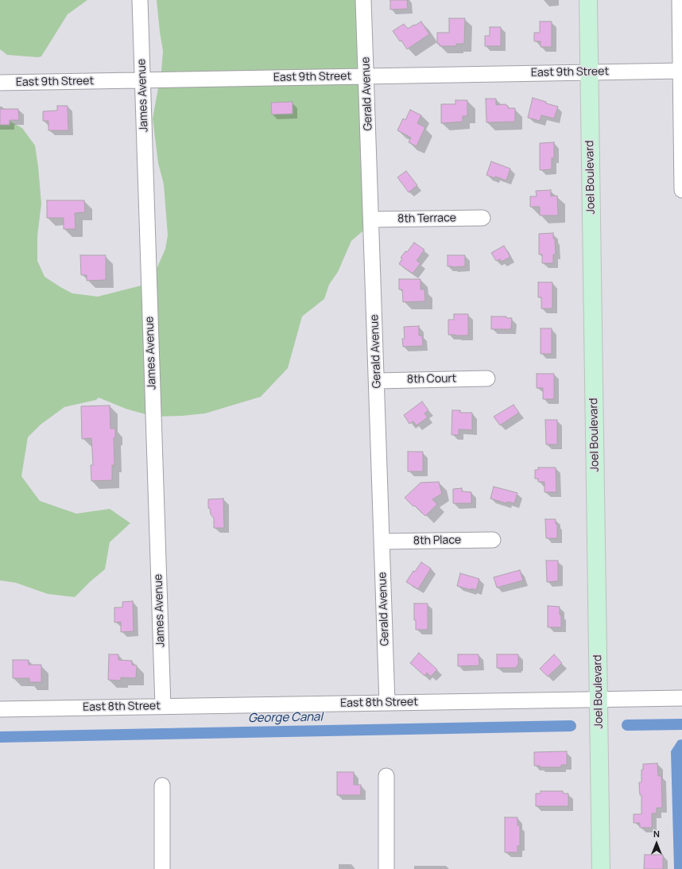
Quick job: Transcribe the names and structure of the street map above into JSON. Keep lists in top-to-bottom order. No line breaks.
{"streets":{"main road":["Joel Boulevard"],"street":["East 9th Street","Gerald Avenue","James Avenue","8th Terrace","8th Court","8th Place","East 8th Street"]},"crossings":[["East 9th Street","Gerald Avenue"],["East 9th Street","James Avenue"],["East 9th Street","Joel Boulevard"],["Gerald Avenue","8th Terrace"],["Gerald Avenue","8th Court"],["Gerald Avenue","8th Place"],["Gerald Avenue","East 8th Street"],["James Avenue","East 8th Street"],["Joel Boulevard","East 8th Street"]],"water":["George Canal"],"north":"top"}
